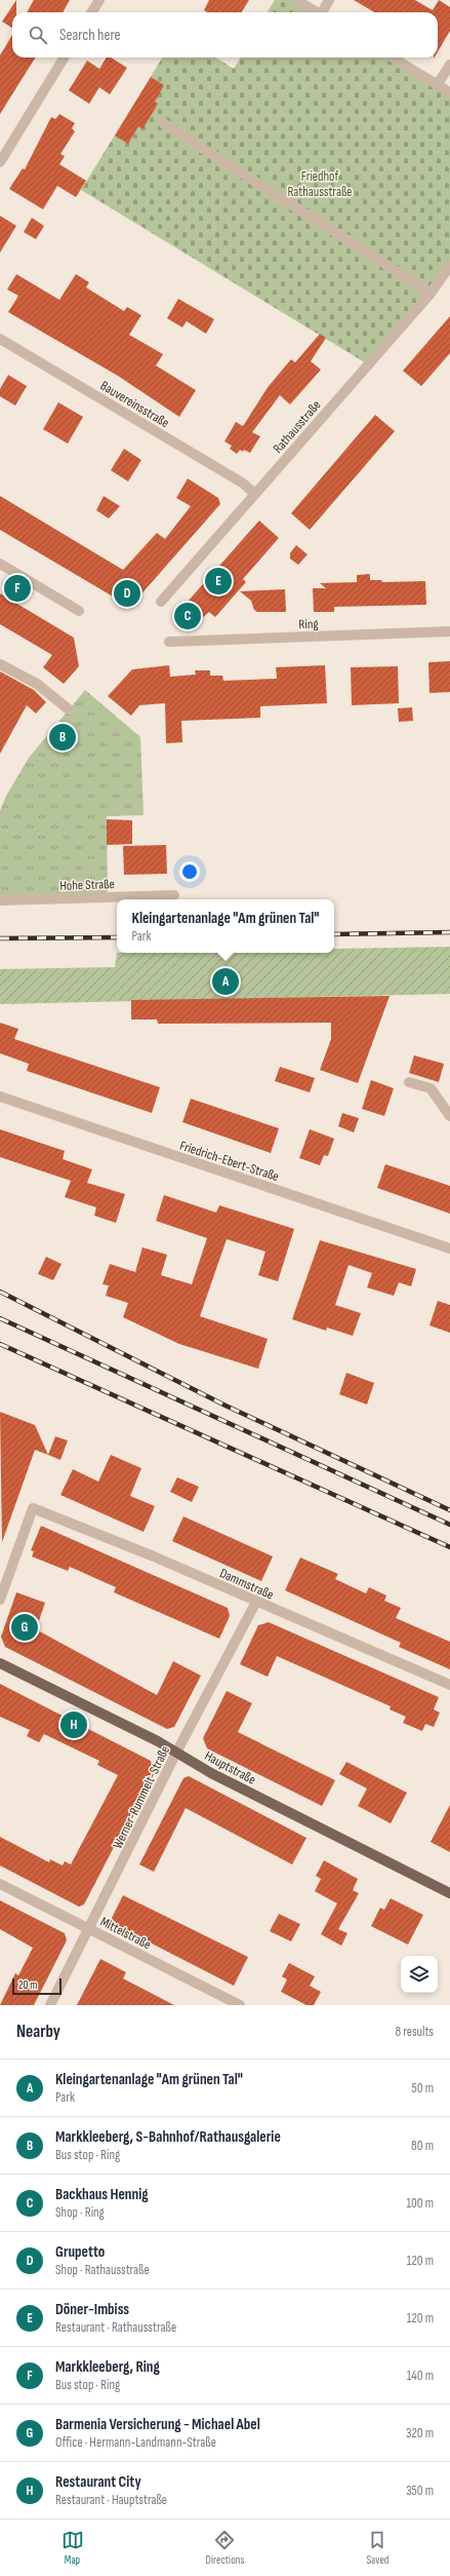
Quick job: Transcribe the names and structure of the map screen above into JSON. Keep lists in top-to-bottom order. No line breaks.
{"streets":{"main road":["Hauptstraße"],"street":["Bauvereinsstraße","Rathausstraße","Ring","Hohe Straße","Friedrich-Ebert-Straße","Dammstraße","Werner-Rummelt-Straße","Mittelstraße"]},"crossings":[["Bauvereinsstraße","Rathausstraße"],["Dammstraße","Werner-Rummelt-Straße"],["Hauptstraße","Werner-Rummelt-Straße"],["Werner-Rummelt-Straße","Mittelstraße"]],"parks":["Friedhof Rathausstraße"],"scale_bar":"20 m","page":{"search":"Search here","pins":["E","F","D","C","B","A","G","H"],"popup":["Kleingartenanlage \"Am grünen Tal\"","Park"],"scale":"20 m","heading":["Nearby","8 results"],"list":[{"mark":"A","name":"Kleingartenanlage \"Am grünen Tal\"","note":"Park","value":"50 m"},{"mark":"B","name":"Markkleeberg, S-Bahnhof/Rathausgalerie","note":"Bus stop · Ring","value":"80 m"},{"mark":"C","name":"Backhaus Hennig","note":"Shop · Ring","value":"100 m"},{"mark":"D","name":"Grupetto","note":"Shop · Rathausstraße","value":"120 m"},{"mark":"E","name":"Döner-Imbiss","note":"Restaurant · Rathausstraße","value":"120 m"},{"mark":"F","name":"Markkleeberg, Ring","note":"Bus stop · Ring","value":"140 m"},{"mark":"G","name":"Barmenia Versicherung - Michael Abel","note":"Office · Hermann-Landmann-Straße","value":"320 m"},{"mark":"H","name":"Restaurant City","note":"Restaurant · Hauptstraße","value":"350 m"}],"nav":["Map","Directions","Saved"]}}
